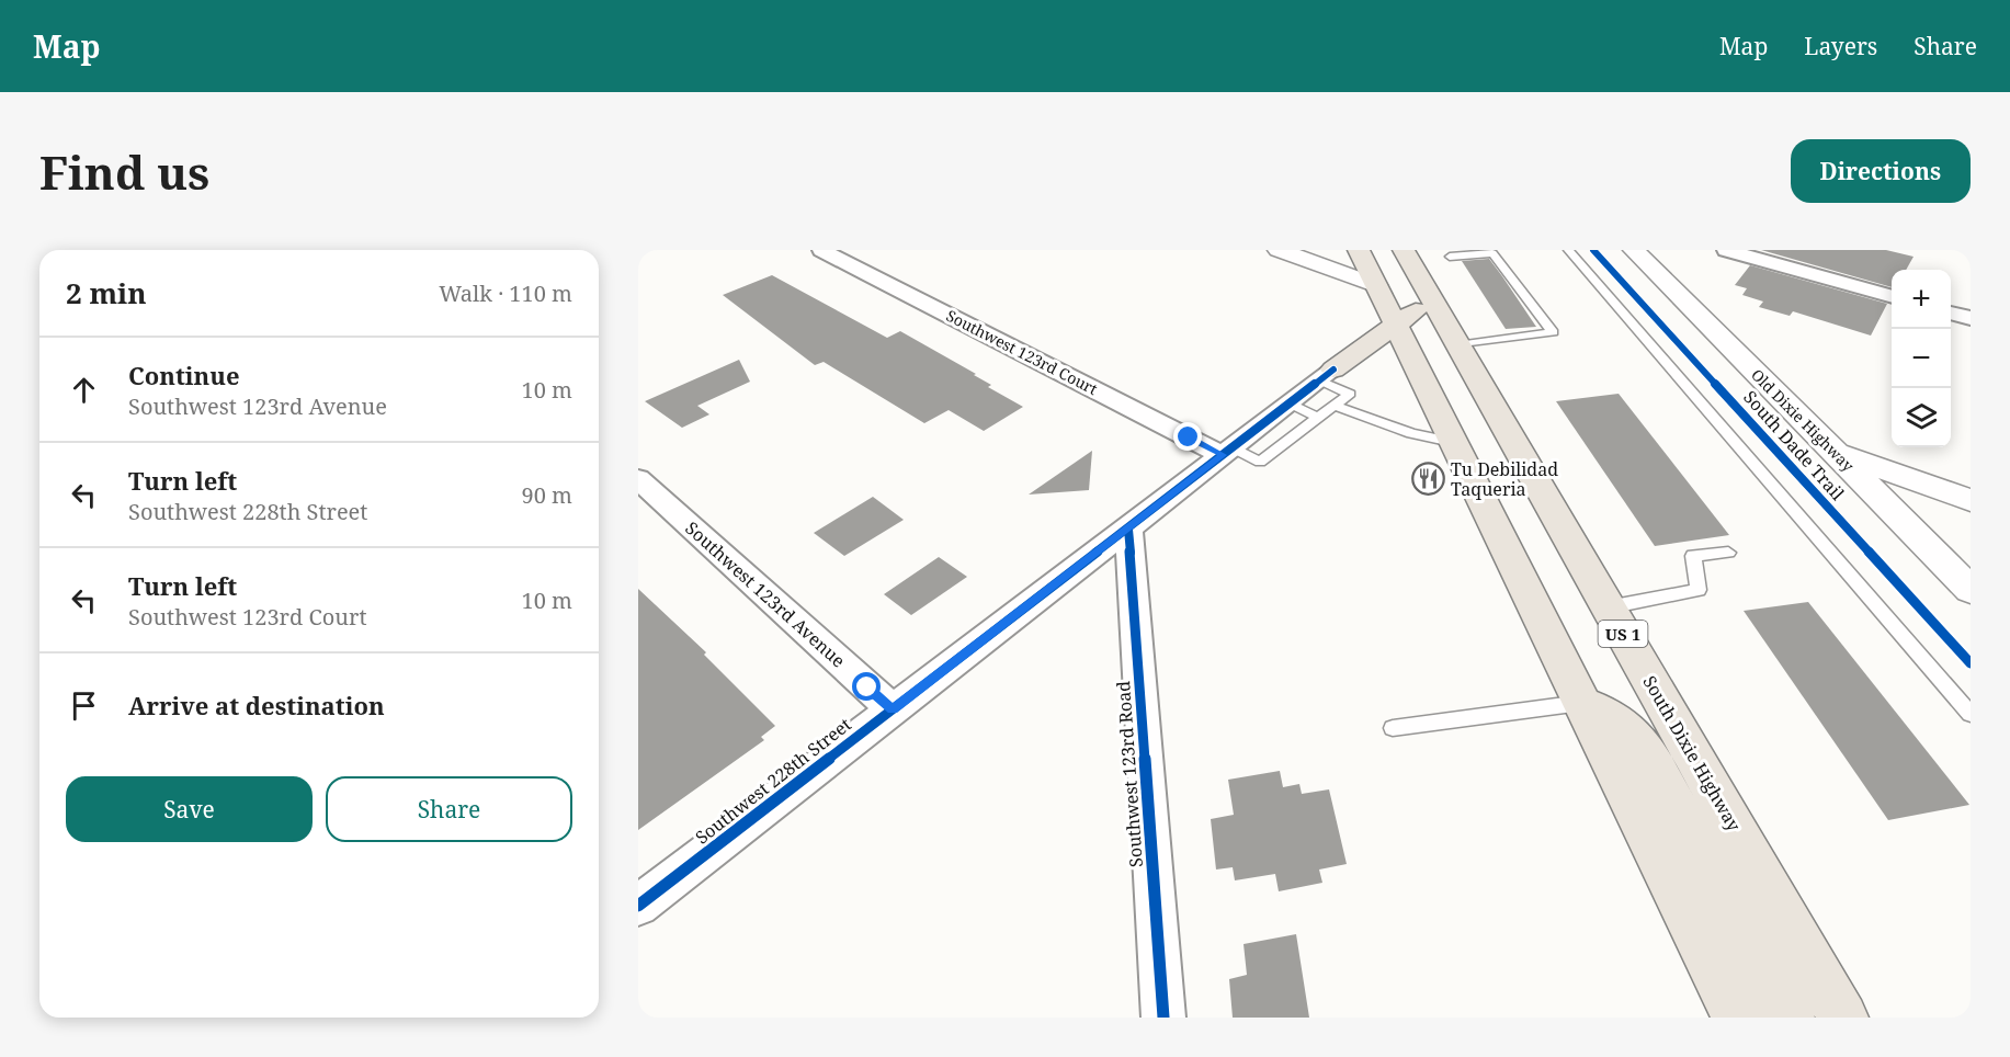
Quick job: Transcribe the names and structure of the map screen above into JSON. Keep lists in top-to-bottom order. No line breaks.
{"streets":{"highway":["US 1","South Dixie Highway"],"street":["Southwest 123rd Court","Old Dixie Highway","Southwest 123rd Avenue","Southwest 123rd Road","Southwest 228th Street"],"cycle path":["South Dade Trail"]},"crossings":[["Southwest 123rd Court","Southwest 228th Street"],["Southwest 123rd Avenue","Southwest 228th Street"],["Southwest 123rd Road","Southwest 228th Street"]],"places":{"restaurant":["Tu Debilidad Taqueria"]},"page":{"header":"Map","nav":["Map","Layers","Share"],"buttons":["Directions",["Save","Share"]],"title":"Find us","heading":["2 min","Walk · 110 m"],"map_buttons":["+","−"],"list":[["Continue","Southwest 123rd Avenue","10 m"],["Turn left","Southwest 228th Street","90 m"],["Turn left","Southwest 123rd Court","10 m"],"Arrive at destination"]}}
